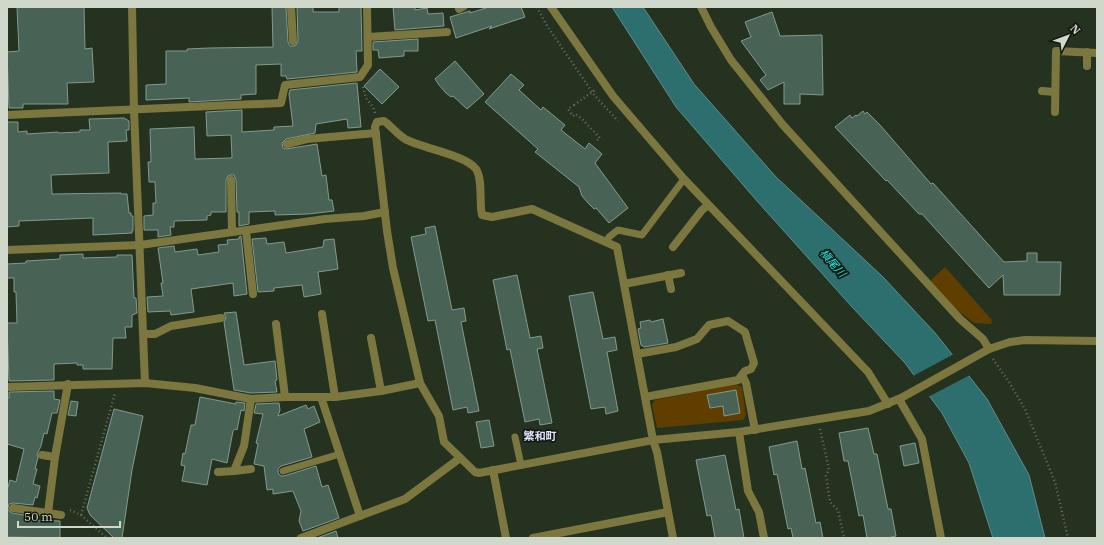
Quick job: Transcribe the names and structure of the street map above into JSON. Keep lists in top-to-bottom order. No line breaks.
{"districts":["繁和町"],"water":["槇尾川"],"scale_bar":"50 m","north":"top right"}
